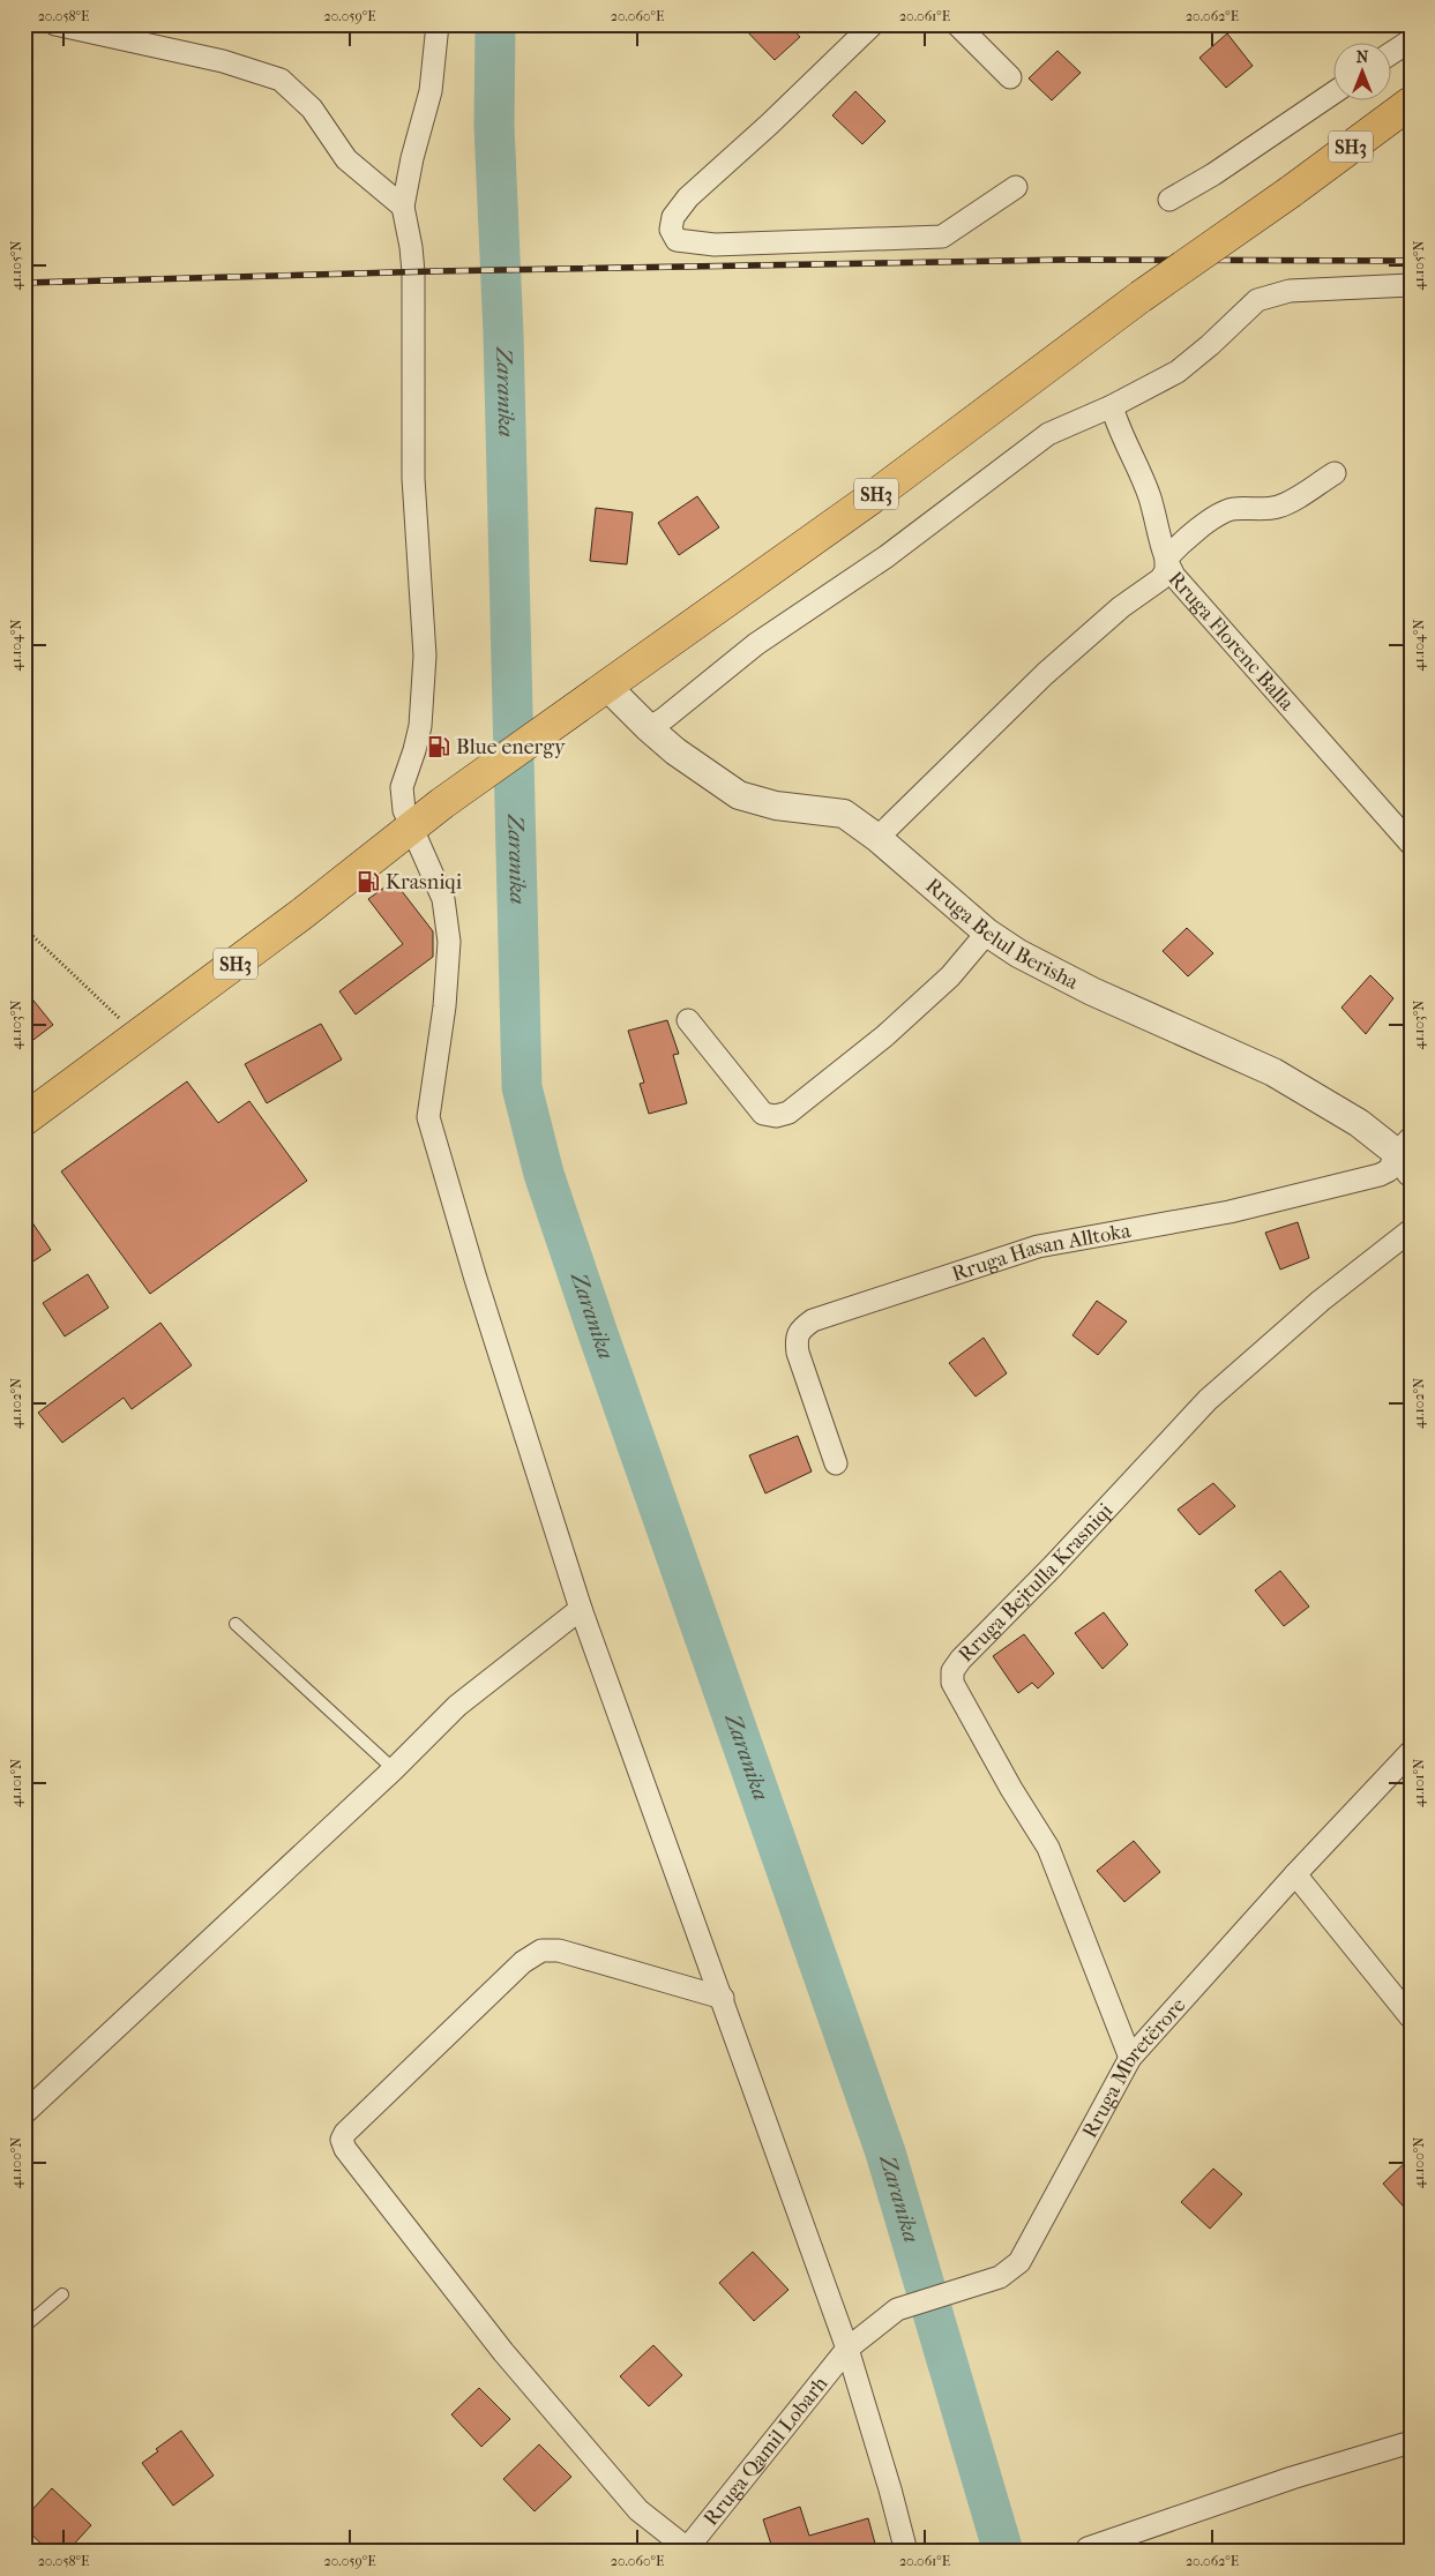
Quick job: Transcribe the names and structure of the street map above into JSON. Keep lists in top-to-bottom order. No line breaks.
{"streets":{"main road":["SH3"],"street":["Rruga Florenc Balla","Rruga Belul Berisha","Rruga Hasan Alltoka","Rruga Bejtulla Krasniqi","Rruga Mbretërore","Rruga Qamil Lobarh"]},"crossings":[["SH3","Rruga Belul Berisha"],["Rruga Belul Berisha","Rruga Hasan Alltoka"],["Rruga Bejtulla Krasniqi","Rruga Mbretërore"],["Rruga Mbretërore","Rruga Qamil Lobarh"]],"water":["Zaranika"],"places":{"fuel station":["Blue energy","Krasniqi"]},"north":"top","coordinates":["20.058°E","20.059°E","20.060°E","20.061°E","20.062°E","41.105°N","41.104°N","41.103°N","41.102°N","41.101°N","41.100°N"]}
